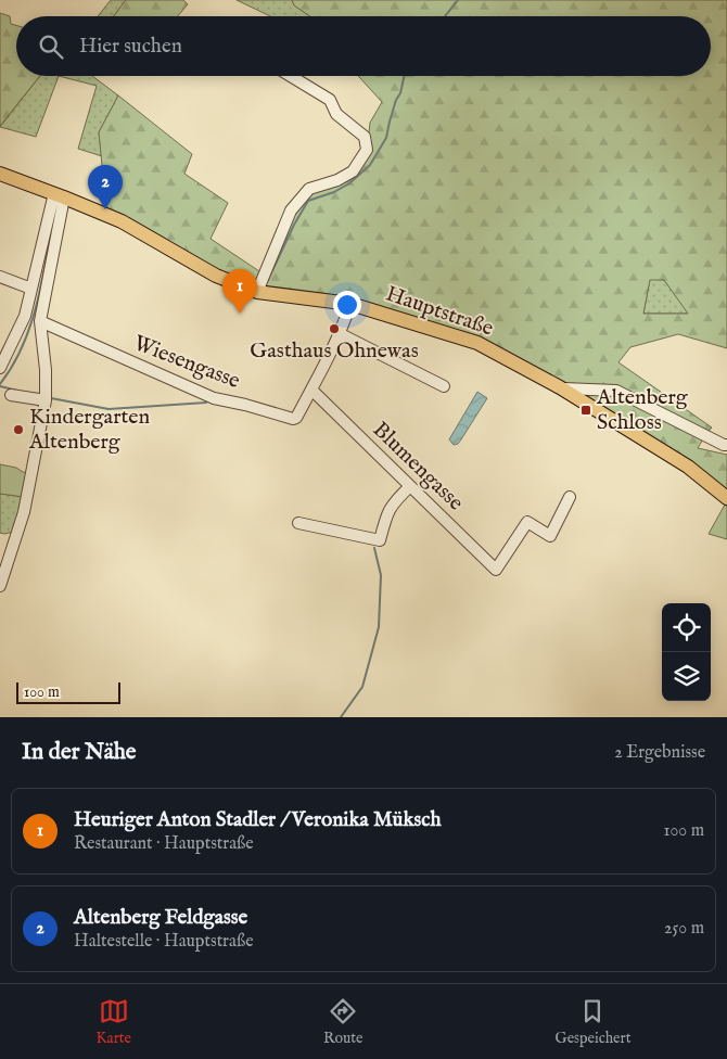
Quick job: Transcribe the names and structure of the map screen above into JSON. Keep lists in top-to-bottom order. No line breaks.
{"streets":{"main road":["Hauptstraße"],"street":["Wiesengasse","Blumengasse"]},"crossings":[["Hauptstraße","Wiesengasse"],["Wiesengasse","Blumengasse"]],"places":{"other":["Gasthaus Ohnewas","Kindergarten Altenberg"],"transit":["Altenberg Schloss"]},"scale_bar":"100 m","page":{"search":"Hier suchen","pins":["2","1"],"scale":"100 m","heading":["In der Nähe","2 Ergebnisse"],"list":[{"mark":"1","name":"Heuriger Anton Stadler / Veronika Müksch","note":"Restaurant · Hauptstraße","value":"100 m"},{"mark":"2","name":"Altenberg Feldgasse","note":"Haltestelle · Hauptstraße","value":"250 m"}],"nav":["Karte","Route","Gespeichert"]}}
